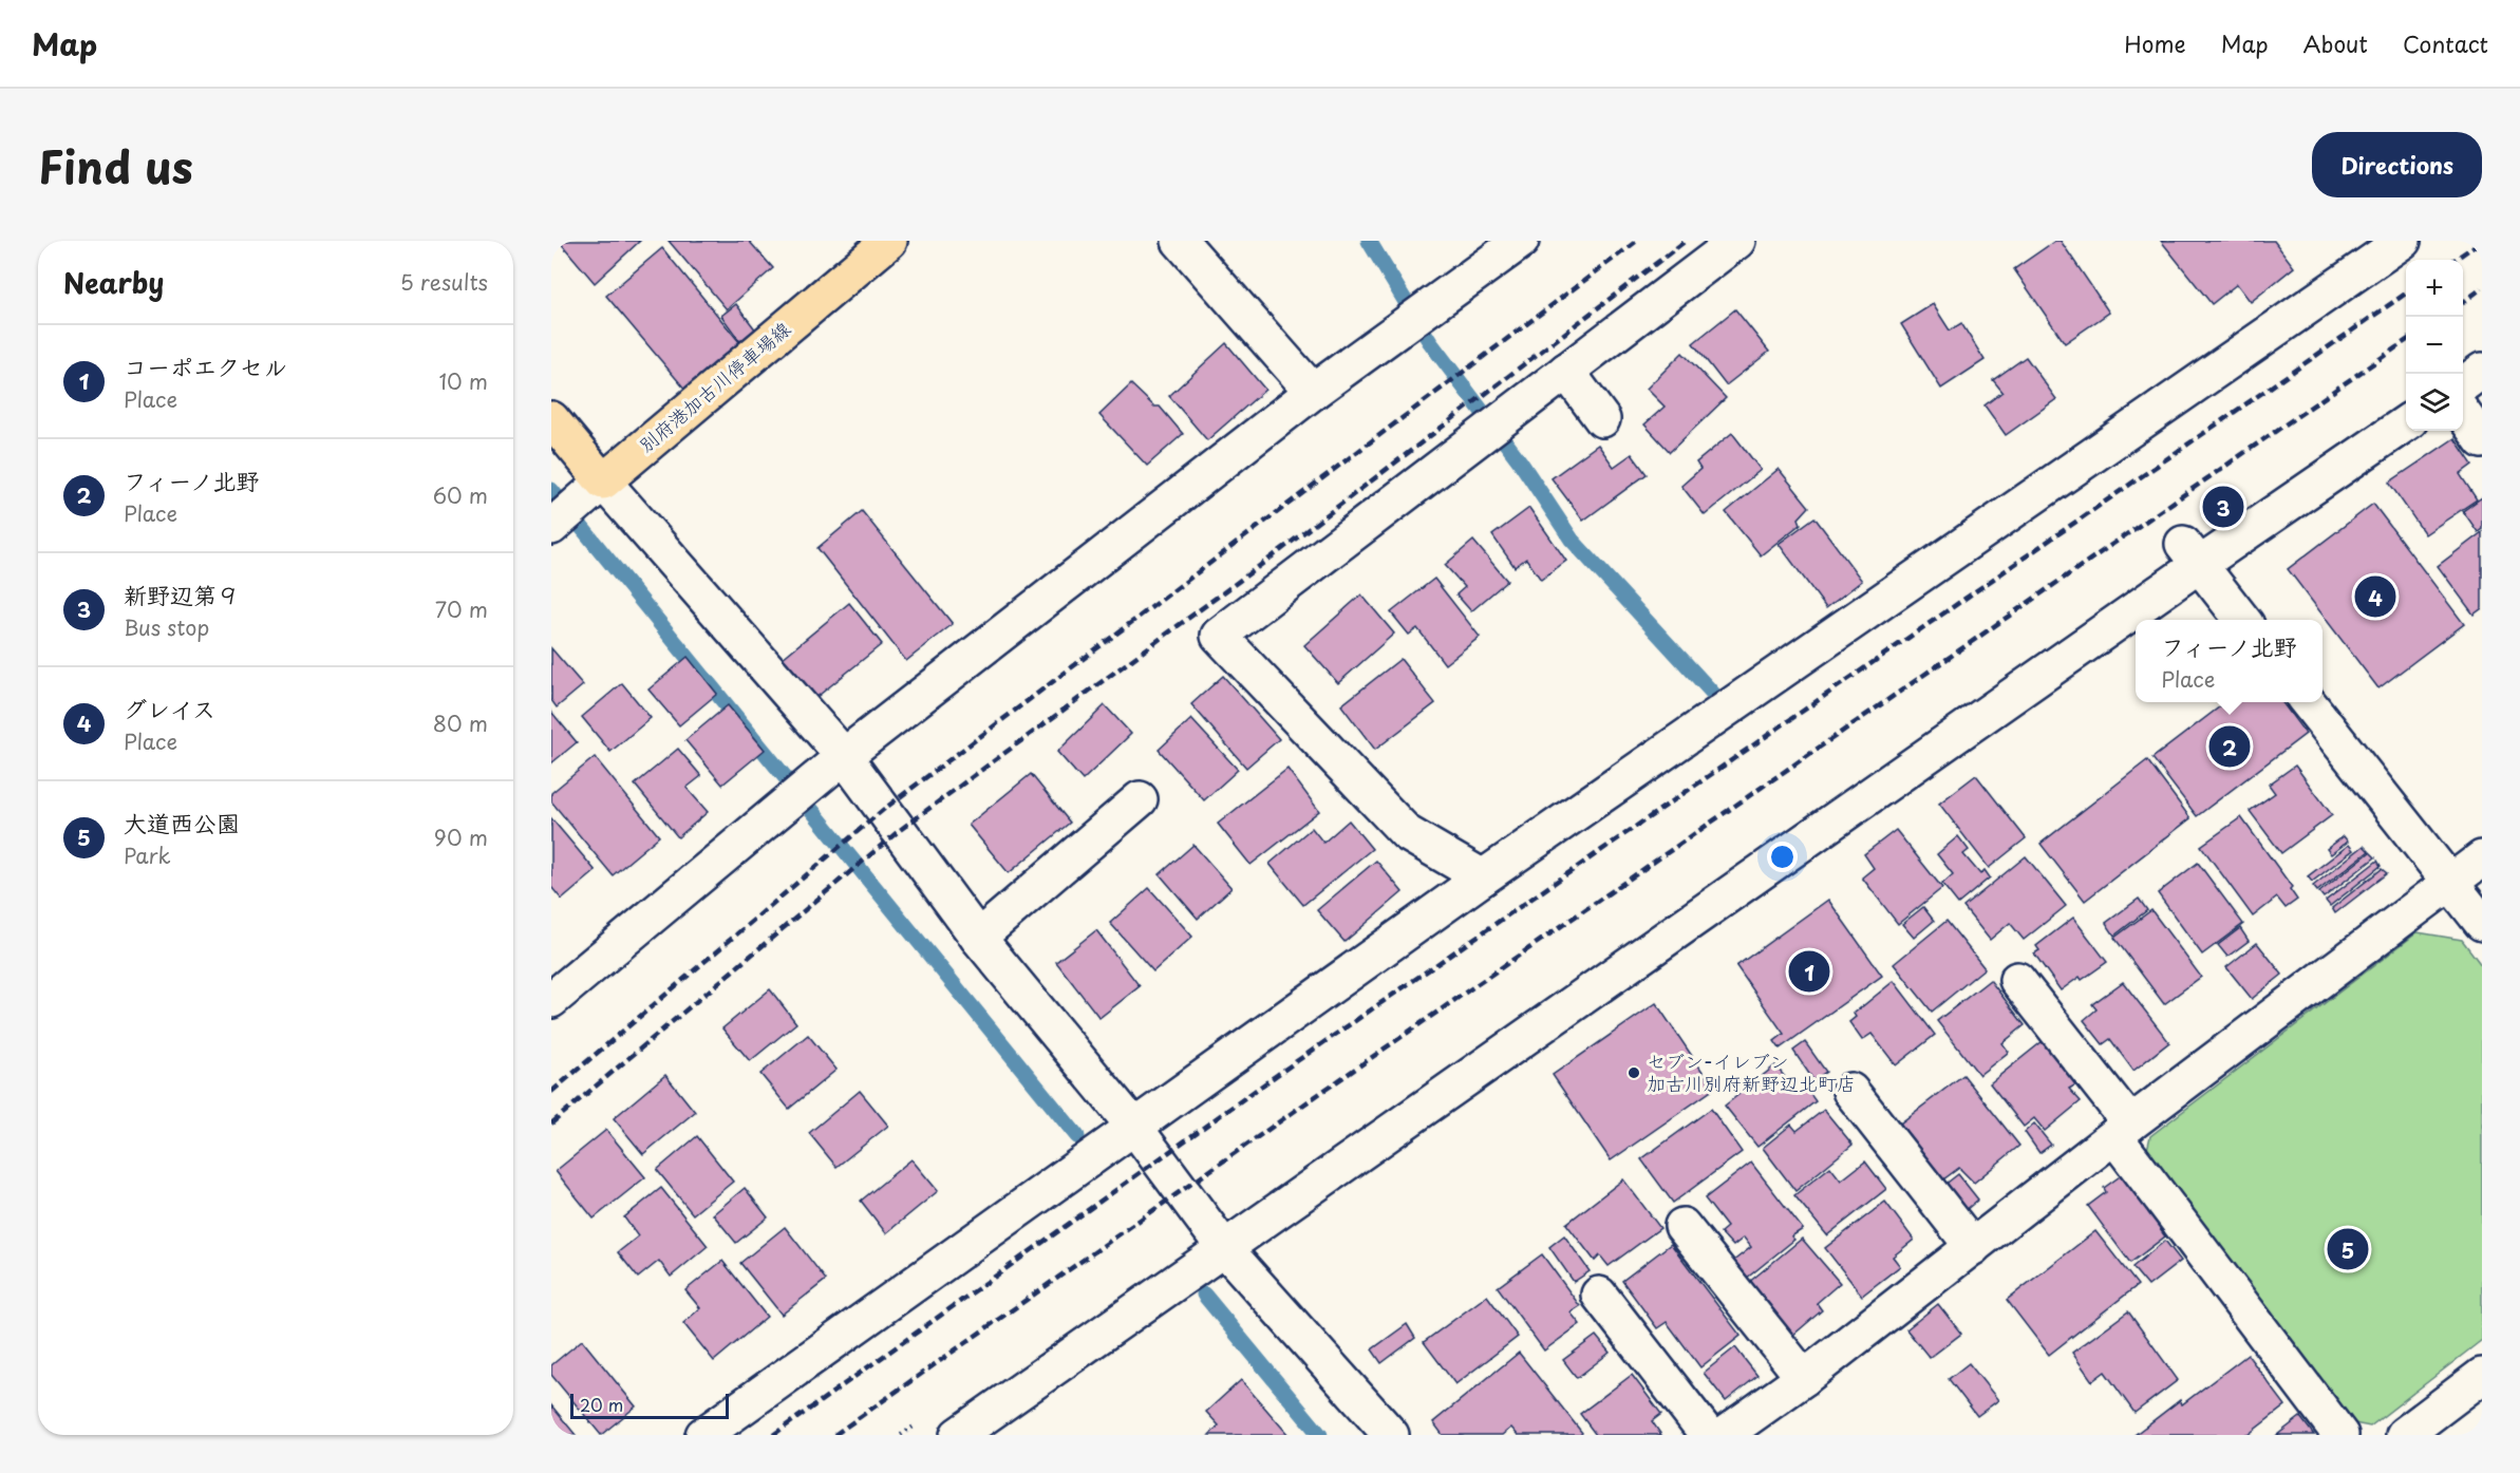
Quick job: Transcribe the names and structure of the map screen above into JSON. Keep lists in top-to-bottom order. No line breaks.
{"streets":{"main road":["別府港加古川停車場線"]},"places":["セブン-イレブン 加古川別府新野辺北町店"],"scale_bar":"20 m","page":{"header":"Map","nav":["Home","Map","About","Contact"],"title":"Find us","buttons":"Directions","heading":["Nearby","5 results"],"map_buttons":["+","−"],"list":[{"mark":"1","name":"コーポエクセル","note":"Place","value":"10 m"},{"mark":"2","name":"フィーノ北野","note":"Place","value":"60 m"},{"mark":"3","name":"新野辺第９","note":"Bus stop","value":"70 m"},{"mark":"4","name":"グレイス","note":"Place","value":"80 m"},{"mark":"5","name":"大道西公園","note":"Park","value":"90 m"}],"pins":["3","4","2","1","5"],"popup":["フィーノ北野","Place"],"scale":"20 m"}}
